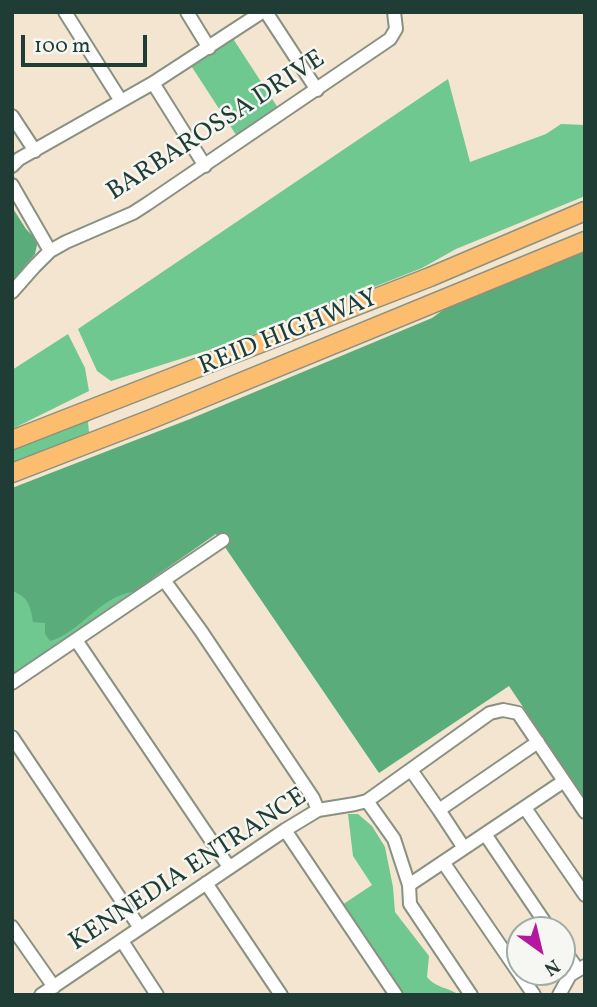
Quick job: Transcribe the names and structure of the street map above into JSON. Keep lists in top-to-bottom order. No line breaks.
{"streets":{"highway":["REID HIGHWAY"],"street":["BARBAROSSA DRIVE","KENNEDIA ENTRANCE"]},"scale_bar":"100 m","north":"bottom right"}
